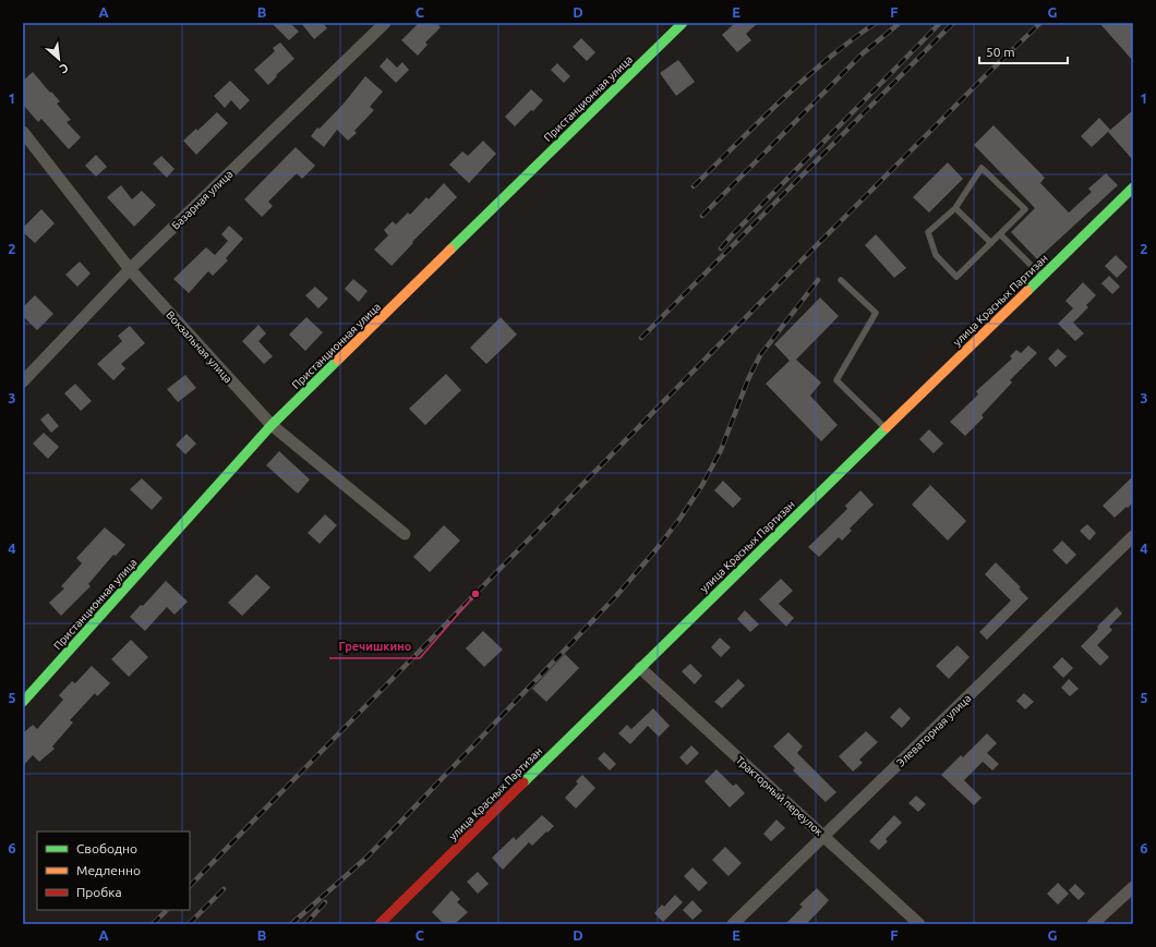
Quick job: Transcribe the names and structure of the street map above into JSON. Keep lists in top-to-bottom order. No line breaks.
{"streets":{"street":["Пристанционная улица","Базарная улица","улица Красных Партизан","Вокзальная улица","Элеваторная улица","Тракторный переулок"]},"crossings":[["Пристанционная улица","Вокзальная улица"],["Базарная улица","Вокзальная улица"],["улица Красных Партизан","Тракторный переулок"],["Элеваторная улица","Тракторный переулок"]],"places":["Гречишкино"],"legend":["Свободно","Медленно","Пробка"],"scale_bar":"50 m","north":"bottom right","grid":{"columns":["A","B","C","D","E","F","G"],"rows":["1","2","3","4","5","6"]}}
